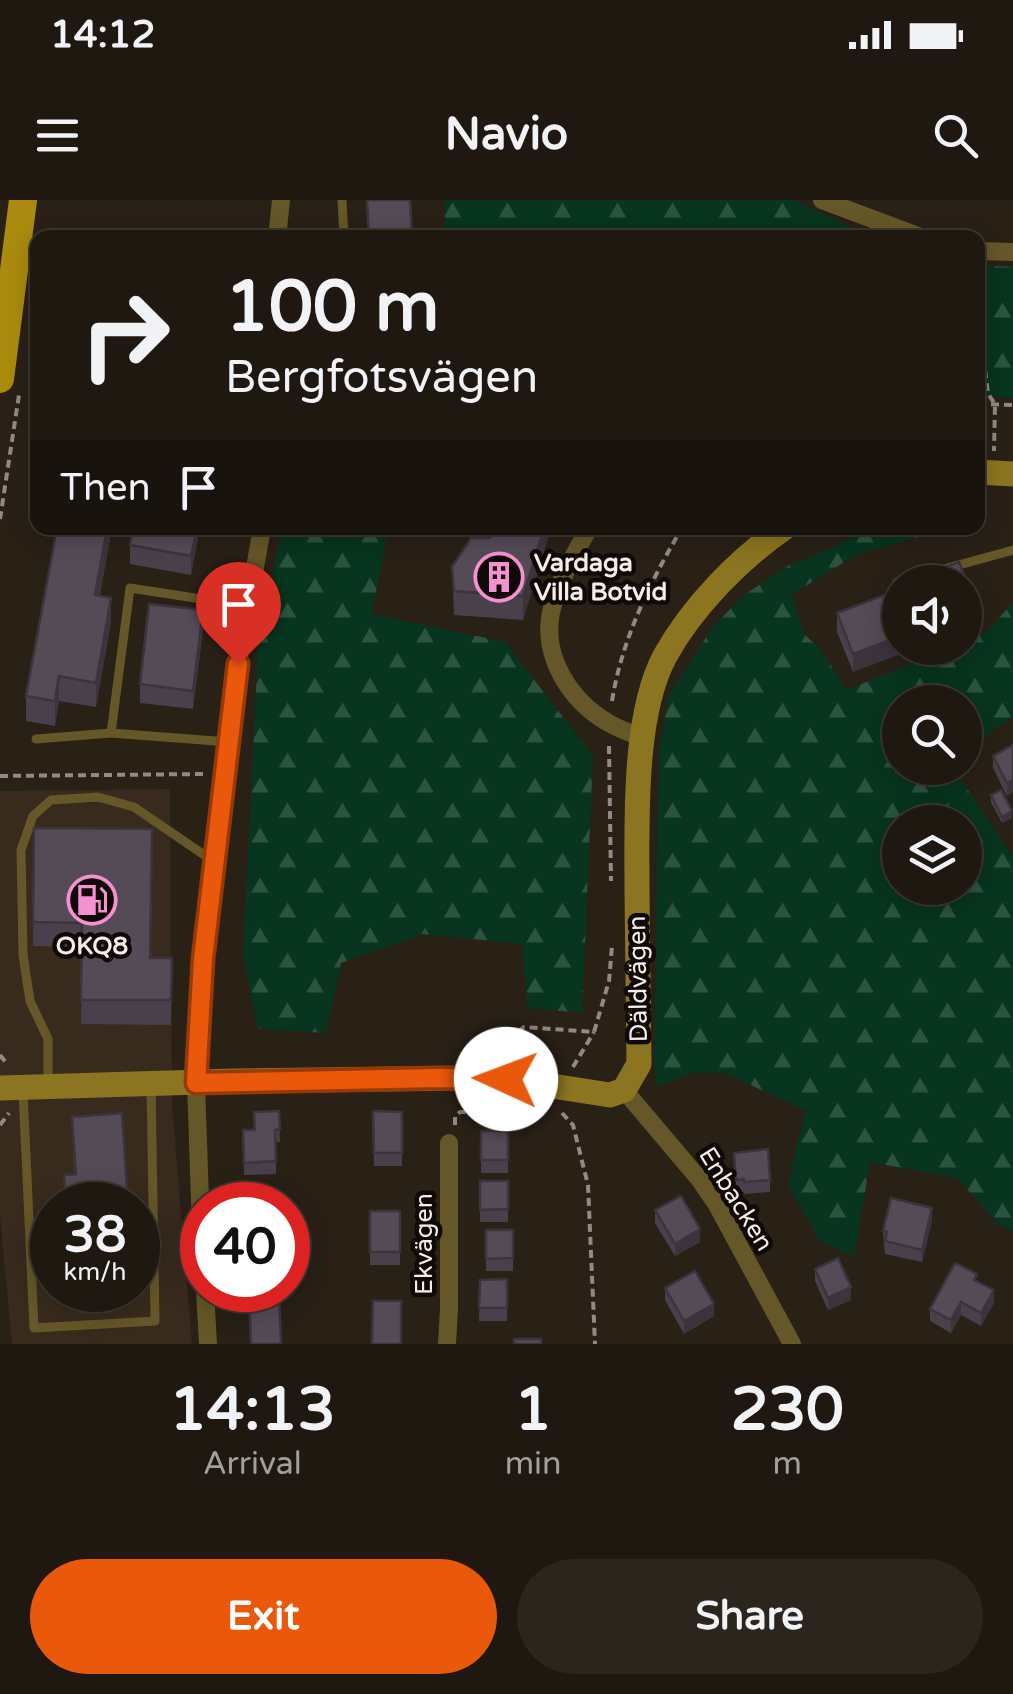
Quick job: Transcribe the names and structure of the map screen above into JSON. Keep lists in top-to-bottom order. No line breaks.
{"streets":{"street":["Däldvägen","Enbacken","Ekvägen"]},"crossings":[["Däldvägen","Enbacken"]],"places":{"building":["Vardaga Villa Botvid"],"fuel station":["OKQ8"]},"page":{"status":"14:12","header":"Navio","turn":["100 m","Bergfotsvägen"],"then":"Then","speed":"38 km/h","limit":"40","eta":["14:13","Arrival","1","min","230","m"],"buttons":["Exit","Share"]}}
